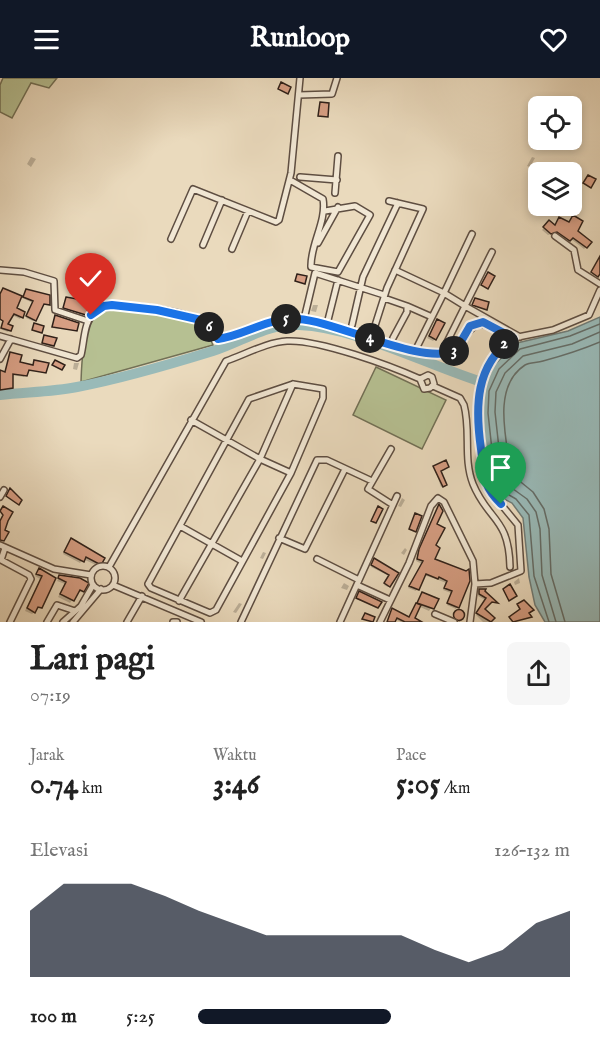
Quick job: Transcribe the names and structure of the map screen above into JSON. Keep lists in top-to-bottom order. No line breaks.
{"page":{"header":"Runloop","pins":["5","6","4","2","3"],"heading":["Lari pagi","07:19"],"stats":[["Jarak","0.74 km"],["Waktu","3:46"],["Pace","5:05 /km"]],"chart":["Elevasi","126–132 m"],"list":[{"name":"100 m","note":"5:25"}]}}
